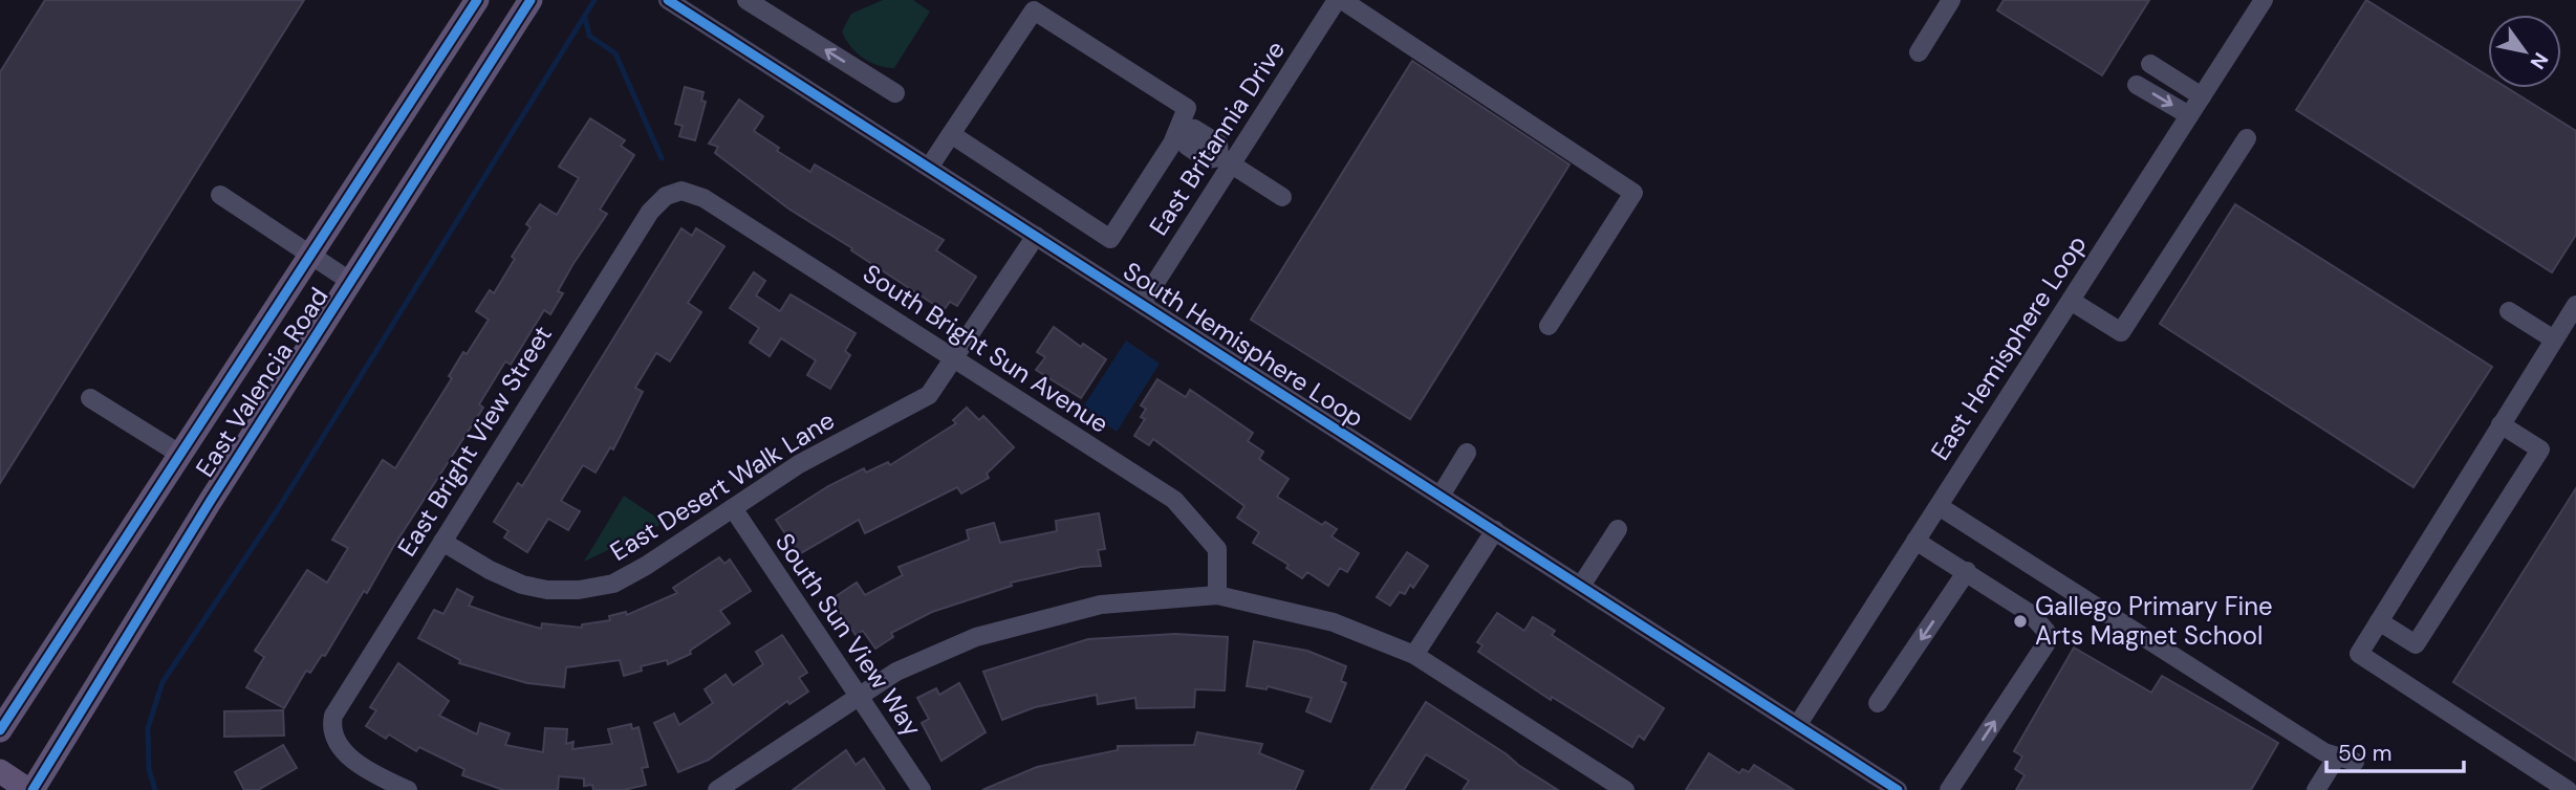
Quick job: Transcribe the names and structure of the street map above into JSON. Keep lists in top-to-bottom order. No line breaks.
{"streets":{"main road":["East Valencia Road"],"street":["East Britannia Drive","South Hemisphere Loop","East Hemisphere Loop","South Bright Sun Avenue","East Bright View Street","East Desert Walk Lane","South Sun View Way"]},"crossings":[["East Britannia Drive","South Hemisphere Loop"],["South Hemisphere Loop","East Hemisphere Loop"],["South Hemisphere Loop","East Desert Walk Lane"],["South Bright Sun Avenue","East Bright View Street"],["South Bright Sun Avenue","East Desert Walk Lane"],["East Bright View Street","East Desert Walk Lane"],["East Desert Walk Lane","South Sun View Way"]],"places":["Gallego Primary Fine Arts Magnet School"],"scale_bar":"50 m","north":"bottom right"}
